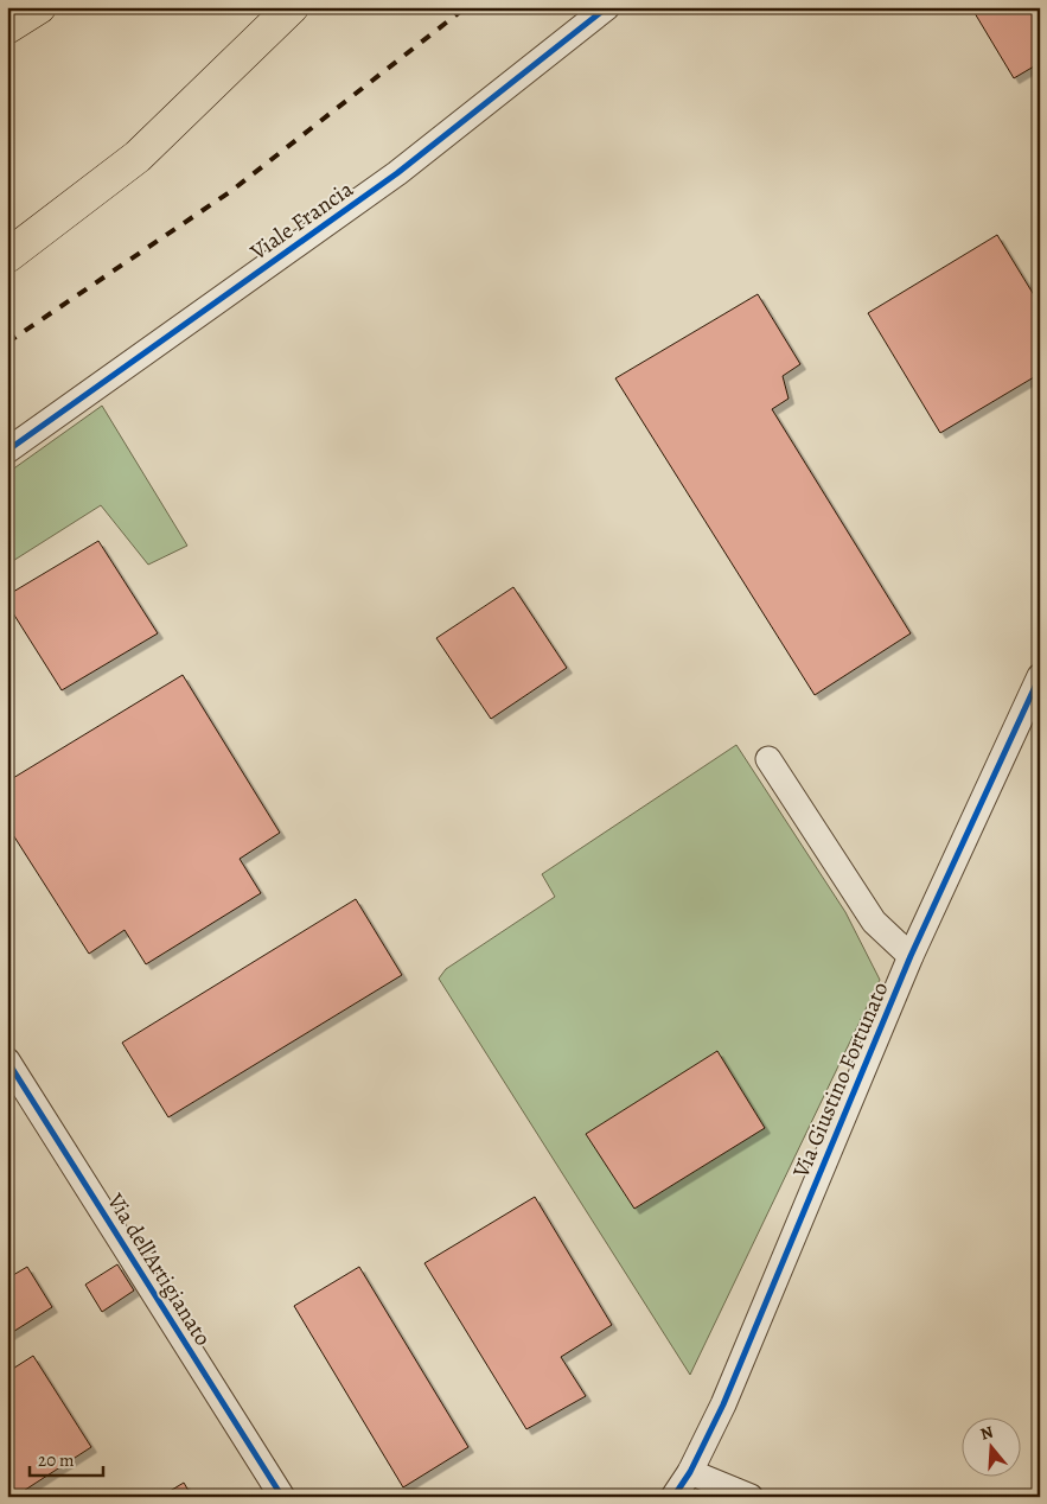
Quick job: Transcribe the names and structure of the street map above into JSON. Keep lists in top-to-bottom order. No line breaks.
{"streets":{"street":["Viale Francia","Via Giustino Fortunato","Via dell'Artigianato"]},"scale_bar":"20 m","north":"top"}
